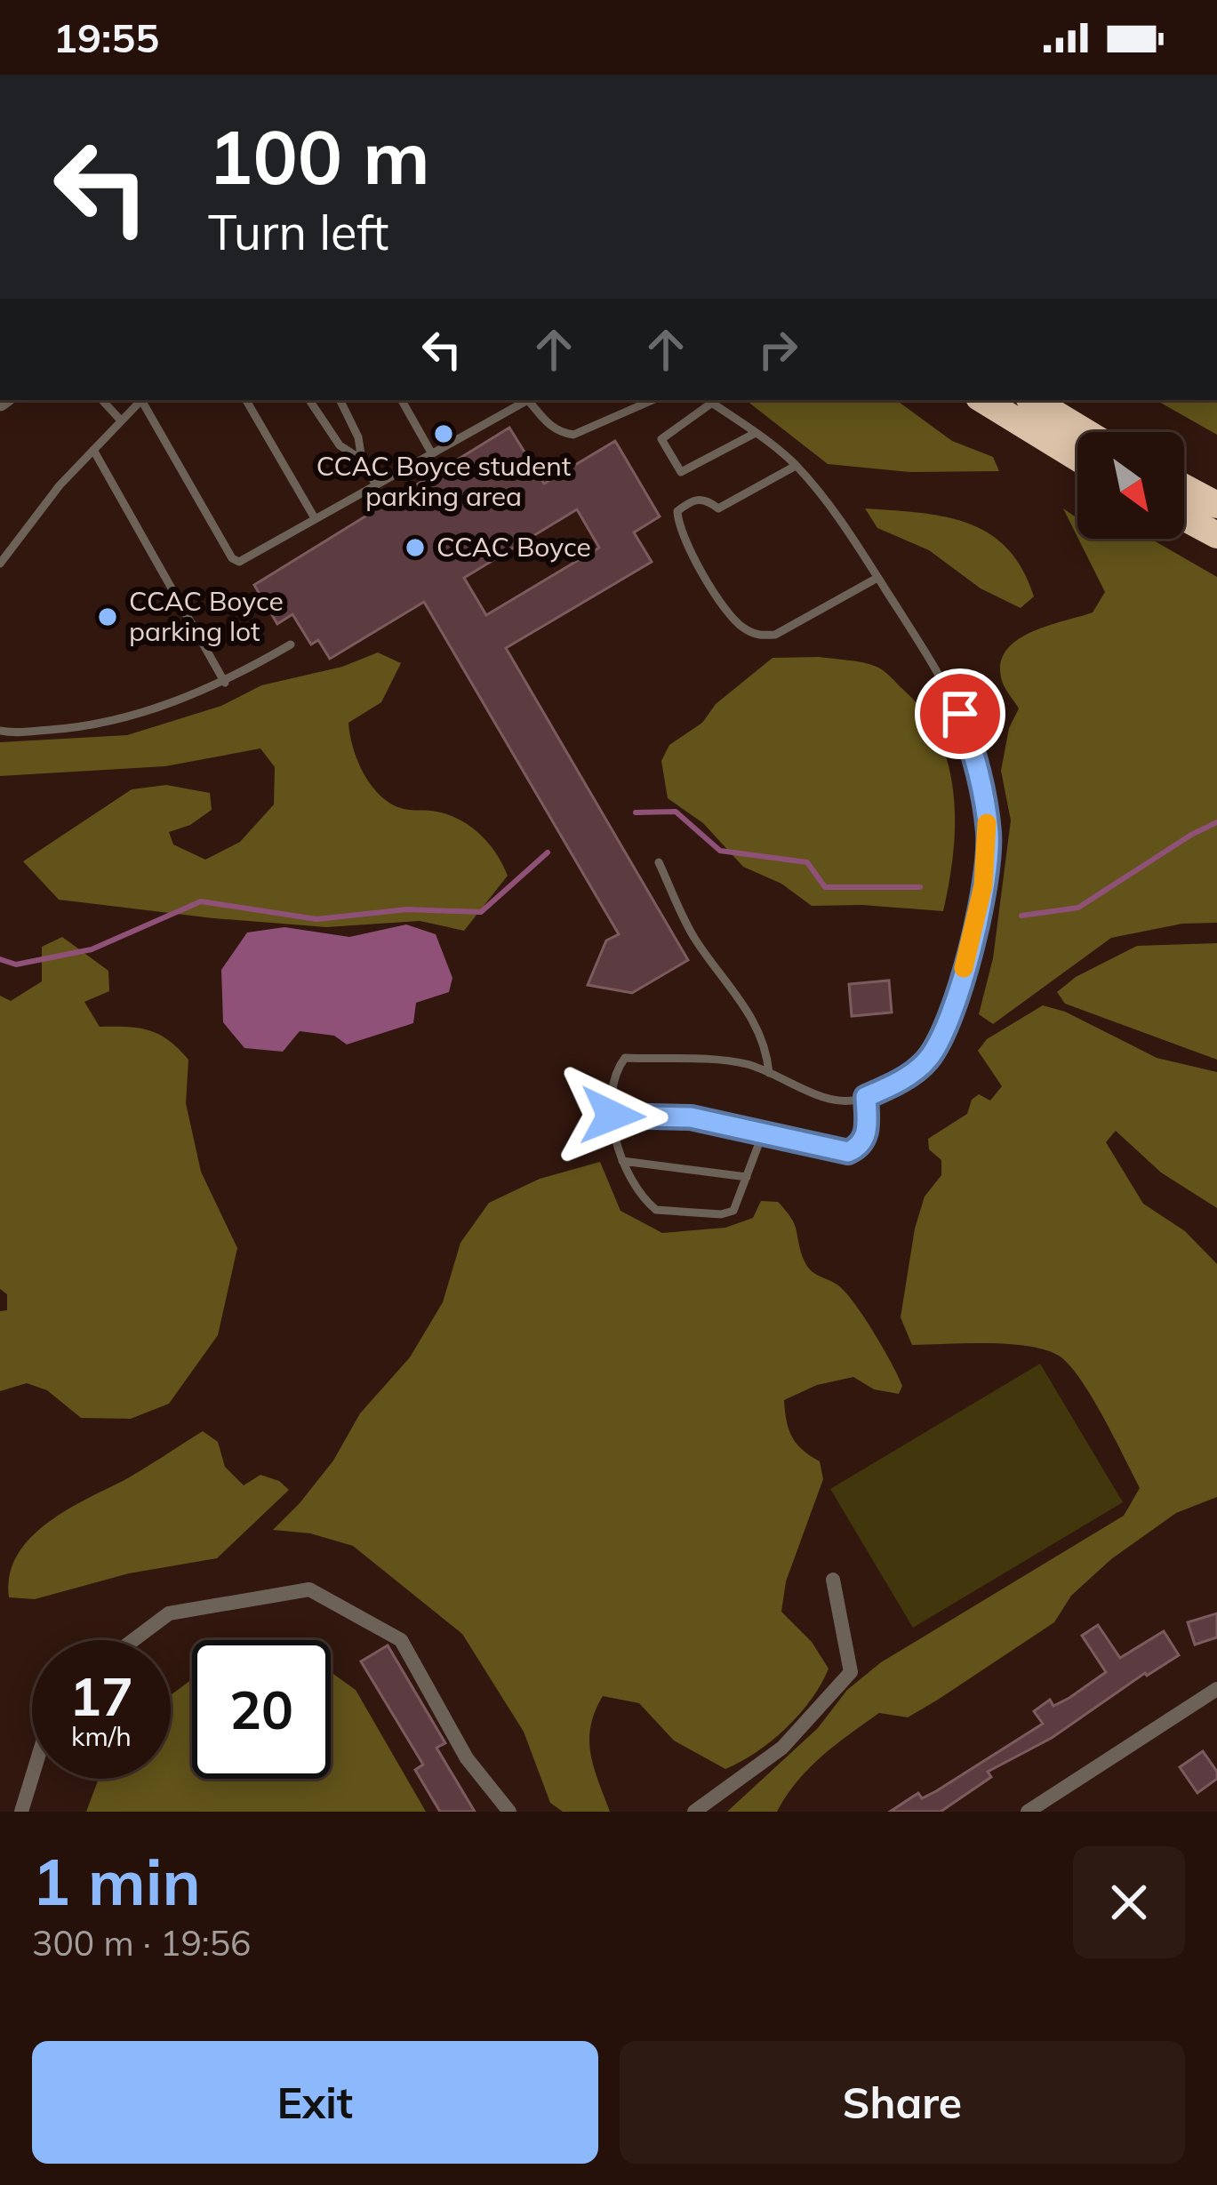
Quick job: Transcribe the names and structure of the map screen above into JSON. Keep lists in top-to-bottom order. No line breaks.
{"places":["CCAC Boyce student parking area","CCAC Boyce","CCAC Boyce parking lot"],"north":"bottom right","page":{"status":"19:55","turn":["100 m","Turn left"],"speed":"17 km/h","limit":"20","heading":["1 min","300 m · 19:56"],"buttons":["Exit","Share"]}}
